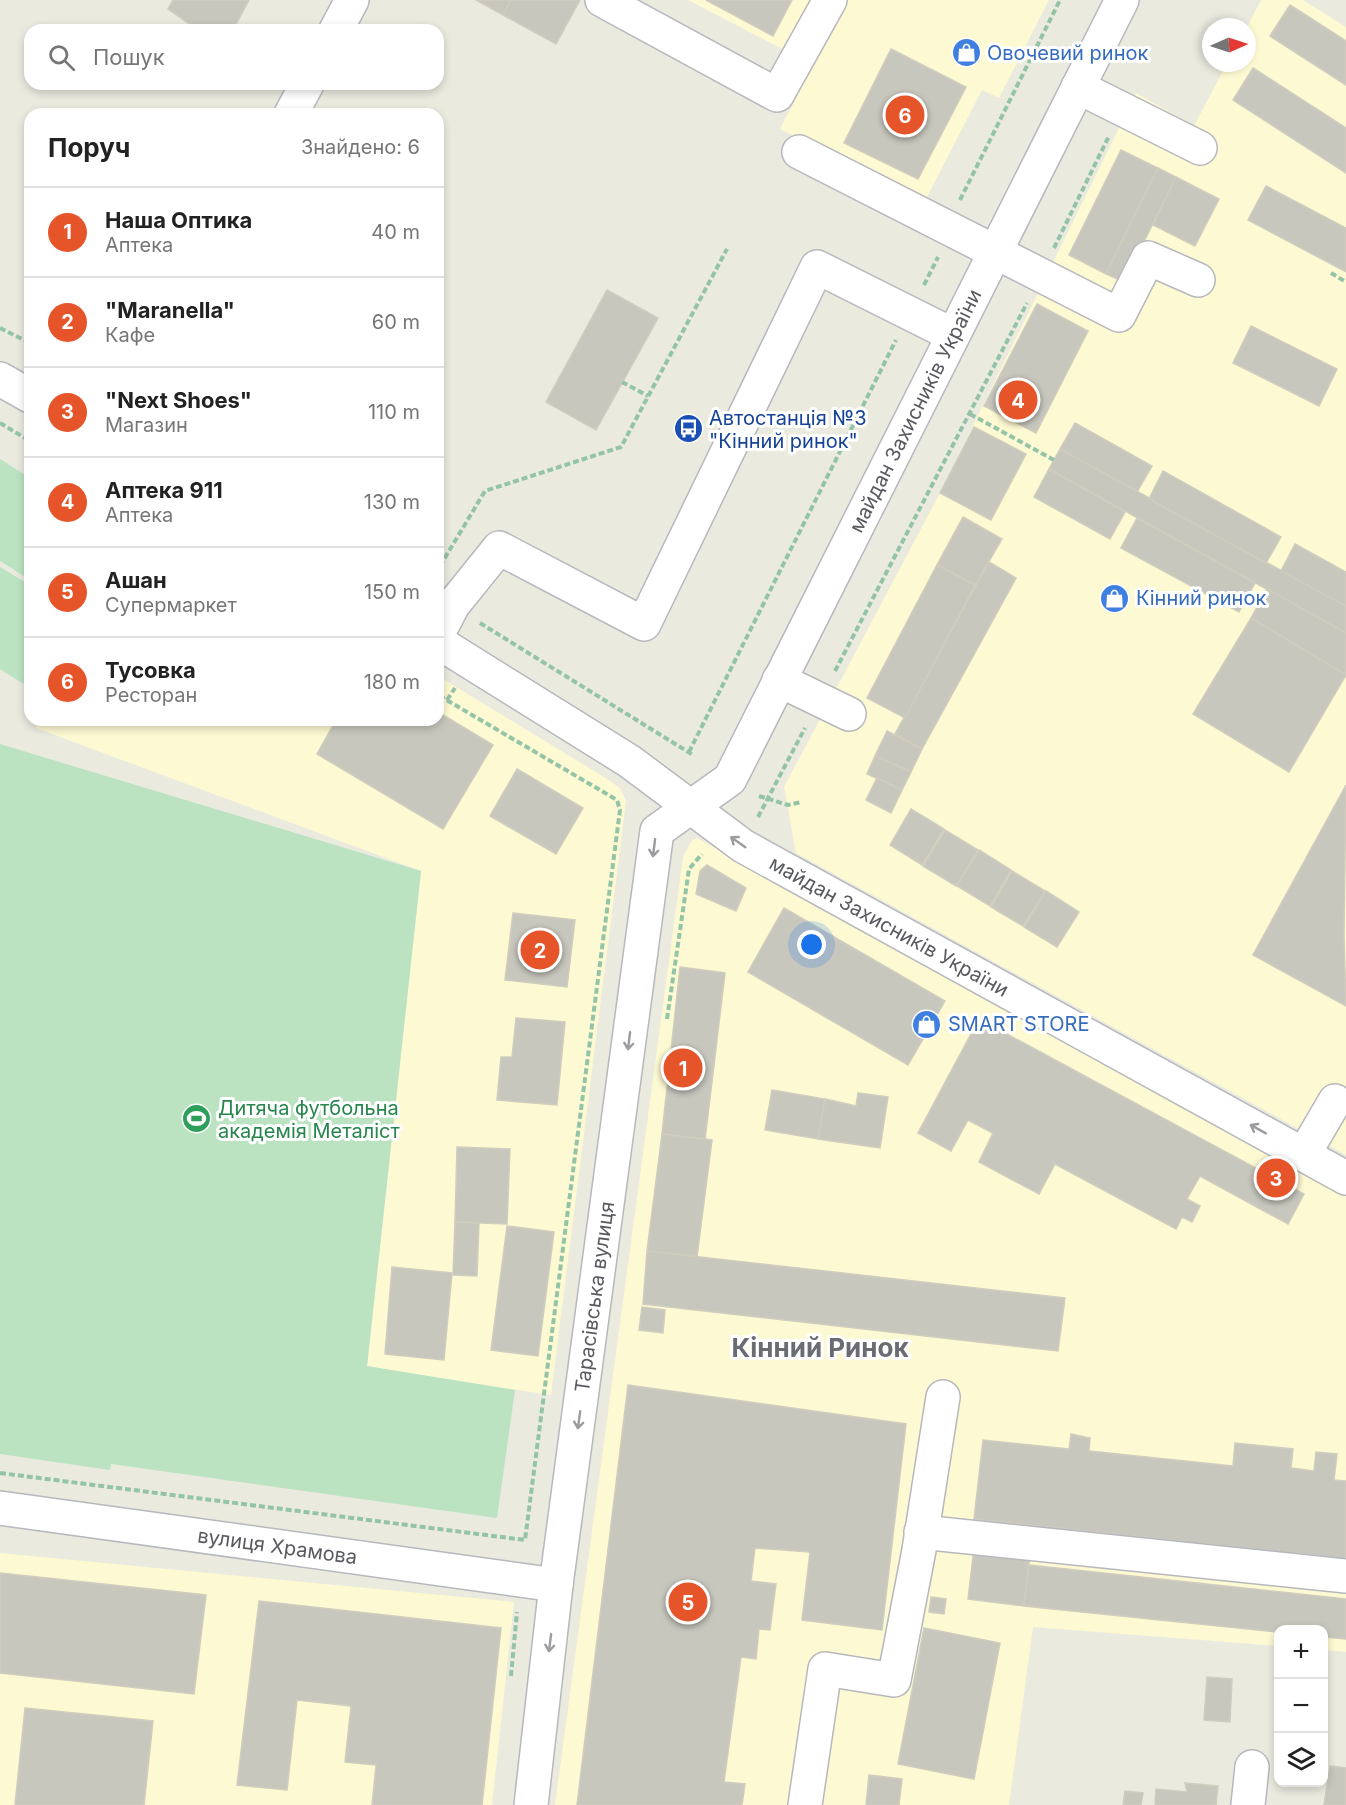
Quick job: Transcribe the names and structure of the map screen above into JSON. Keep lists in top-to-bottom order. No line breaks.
{"streets":{"street":["майдан Захисників України","Тарасівська вулиця","вулиця Храмова"]},"crossings":[["майдан Захисників України","Тарасівська вулиця"],["Тарасівська вулиця","вулиця Храмова"]],"one_way":["майдан Захисників України","Тарасівська вулиця"],"districts":["Кінний Ринок"],"places":{"shop":["Овочевий ринок","Кінний ринок","SMART STORE"],"bus stop":["Автостанція №3 \"Кінний ринок\""],"sports":["Дитяча футбольна академія Металіст"]},"north":"right","page":{"search":"Пошук","pins":["6","4","2","1","3","5"],"heading":["Поруч","Знайдено: 6"],"list":[{"mark":"1","name":"Наша Оптика","note":"Аптека","value":"40 m"},{"mark":"2","name":"\"Maranella\"","note":"Кафе","value":"60 m"},{"mark":"3","name":"\"Next Shoes\"","note":"Магазин","value":"110 m"},{"mark":"4","name":"Аптека 911","note":"Аптека","value":"130 m"},{"mark":"5","name":"Ашан","note":"Супермаркет","value":"150 m"},{"mark":"6","name":"Тусовка","note":"Ресторан","value":"180 m"}],"map_buttons":["+","−"]}}
